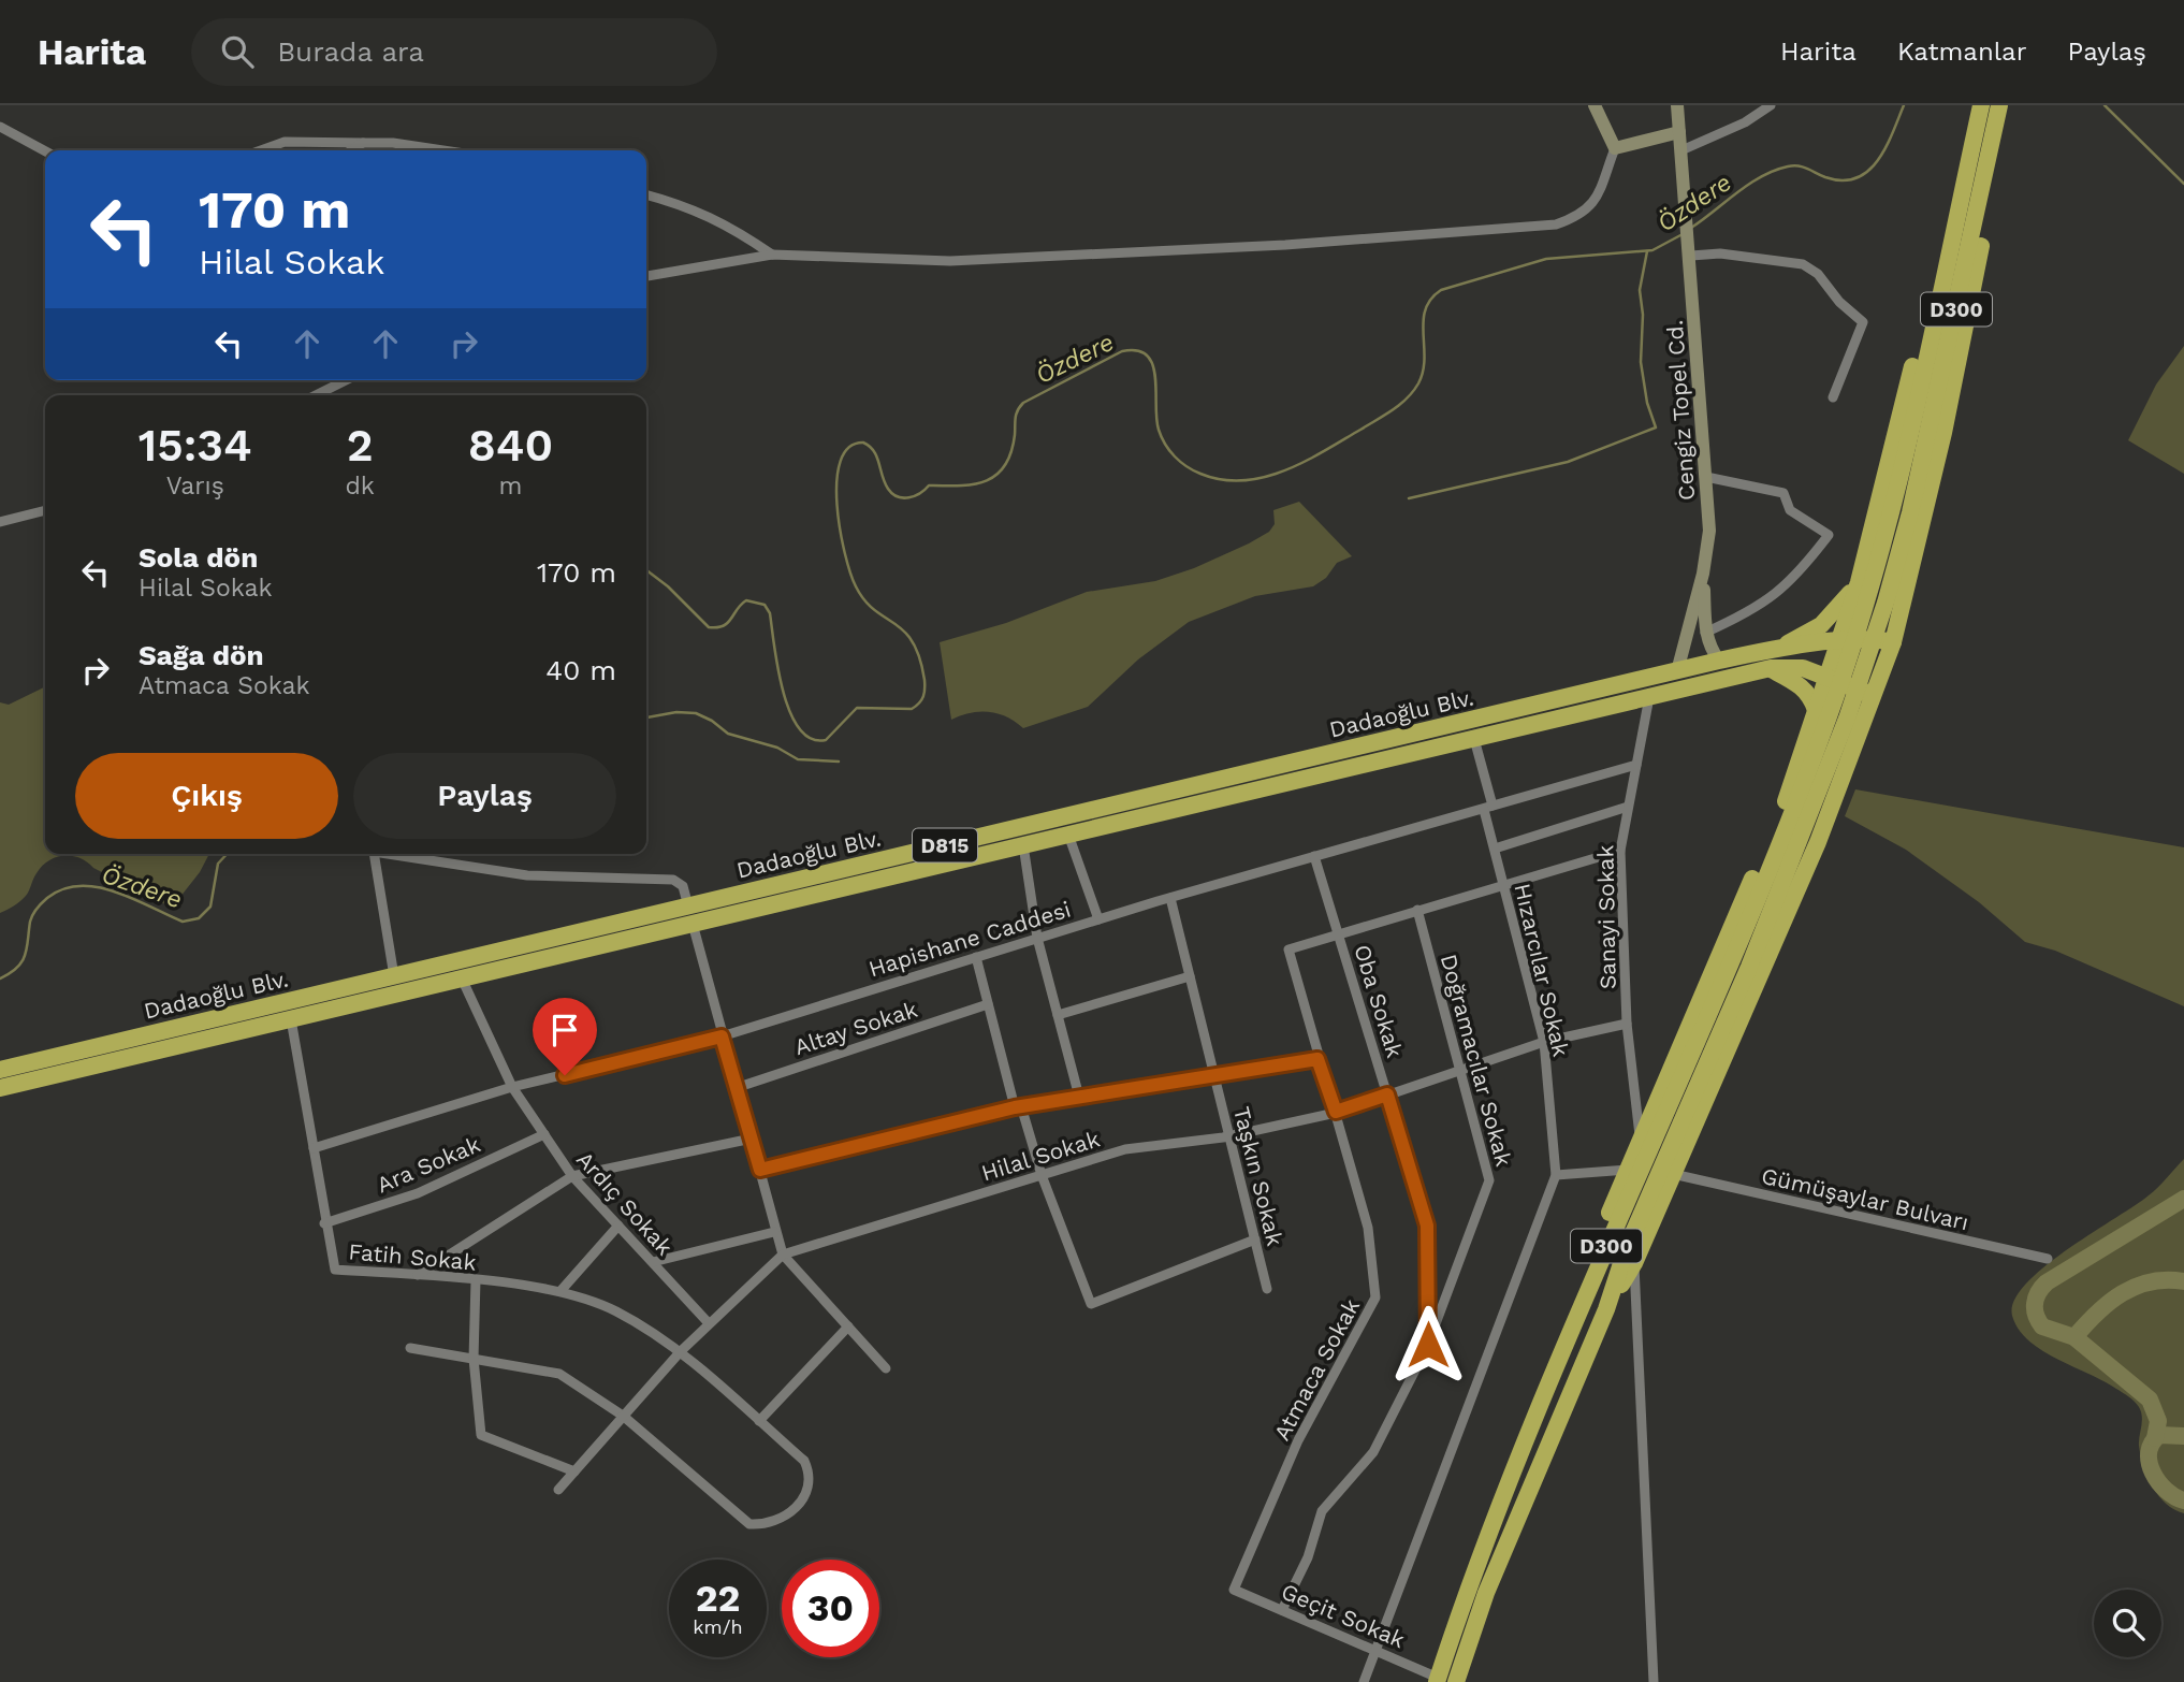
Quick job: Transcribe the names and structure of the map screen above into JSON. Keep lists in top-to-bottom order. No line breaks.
{"streets":{"highway":["D300","Dadaoğlu Blv.","D815"],"main road":["Cengiz Topel Cd."],"street":["Sanayi Sokak","Hapishane Caddesi","Hızarcılar Sokak","Oba Sokak","Altay Sokak","Doğramacılar Sokak","Hilal Sokak","Ara Sokak","Taşkın Sokak","Gümüşaylar Bulvarı","Ardıç Sokak","Fatih Sokak","Atmaca Sokak","Geçit Sokak"]},"crossings":[["D300","Geçit Sokak"],["Dadaoğlu Blv.","Sanayi Sokak"],["Dadaoğlu Blv.","Hızarcılar Sokak"],["Dadaoğlu Blv.","Ardıç Sokak"],["Dadaoğlu Blv.","Fatih Sokak"],["Sanayi Sokak","Hapishane Caddesi"],["Sanayi Sokak","Hilal Sokak"],["Hapishane Caddesi","Hızarcılar Sokak"],["Hapishane Caddesi","Oba Sokak"],["Hapishane Caddesi","Taşkın Sokak"],["Hapishane Caddesi","Ardıç Sokak"],["Hapishane Caddesi","Fatih Sokak"],["Hızarcılar Sokak","Hilal Sokak"],["Hızarcılar Sokak","Geçit Sokak"],["Oba Sokak","Doğramacılar Sokak"],["Oba Sokak","Hilal Sokak"],["Oba Sokak","Atmaca Sokak"],["Oba Sokak","Geçit Sokak"],["Doğramacılar Sokak","Hilal Sokak"],["Hilal Sokak","Taşkın Sokak"],["Hilal Sokak","Ardıç Sokak"],["Hilal Sokak","Fatih Sokak"],["Hilal Sokak","Atmaca Sokak"],["Ara Sokak","Ardıç Sokak"],["Ara Sokak","Fatih Sokak"],["Atmaca Sokak","Geçit Sokak"]],"water":["Özdere"],"page":{"header":"Harita","search":"Burada ara","nav":["Harita","Katmanlar","Paylaş"],"turn":["170 m","Hilal Sokak"],"eta":["15:34","Varış","2","dk","840","m"],"list":[{"name":"Sola dön","note":"Hilal Sokak","value":"170 m"},{"name":"Sağa dön","note":"Atmaca Sokak","value":"40 m"}],"buttons":["Çıkış","Paylaş"],"speed":"22 km/h","limit":"30"}}
